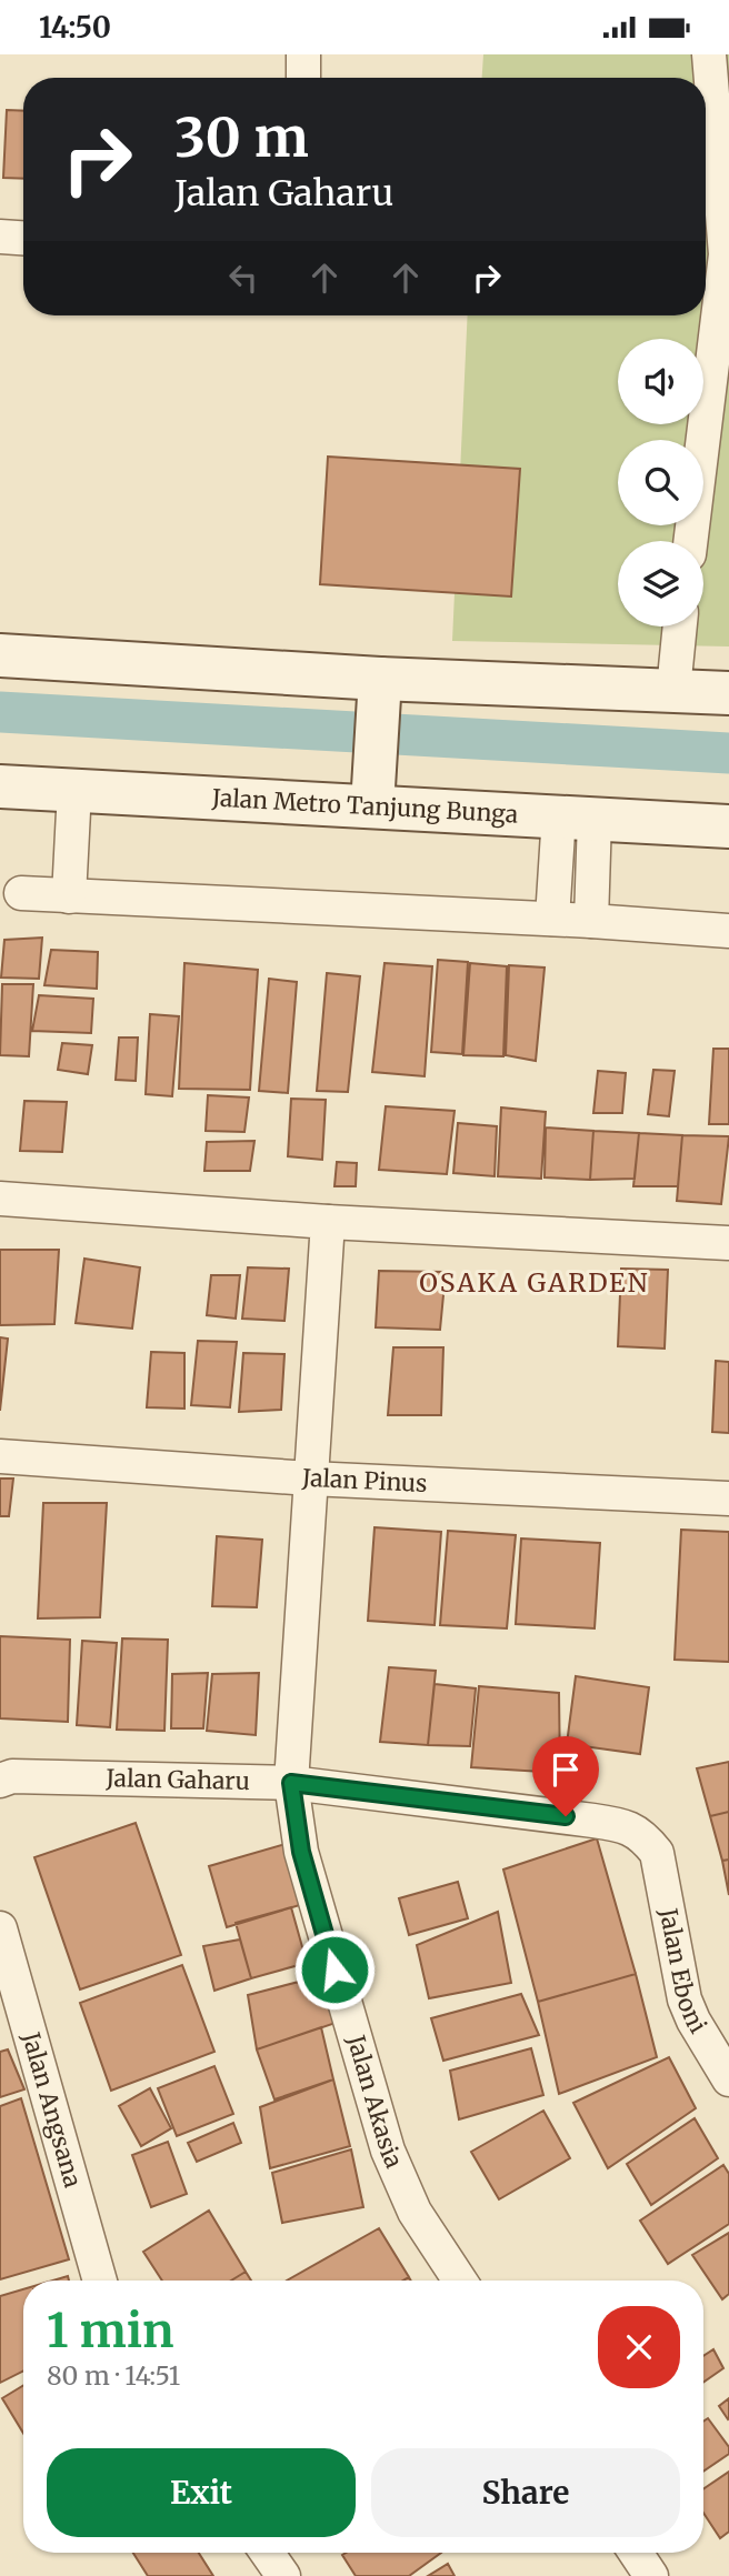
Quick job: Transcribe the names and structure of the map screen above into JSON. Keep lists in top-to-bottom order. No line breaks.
{"streets":{"main road":["Jalan Metro Tanjung Bunga"],"street":["Jalan Pinus","Jalan Gaharu","Jalan Eboni","Jalan Akasia","Jalan Angsana"]},"crossings":[["Jalan Pinus","Jalan Akasia"],["Jalan Gaharu","Jalan Eboni"],["Jalan Gaharu","Jalan Akasia"]],"districts":["OSAKA GARDEN"],"page":{"status":"14:50","turn":["30 m","Jalan Gaharu"],"heading":["1 min","80 m · 14:51"],"buttons":["Exit","Share"]}}
